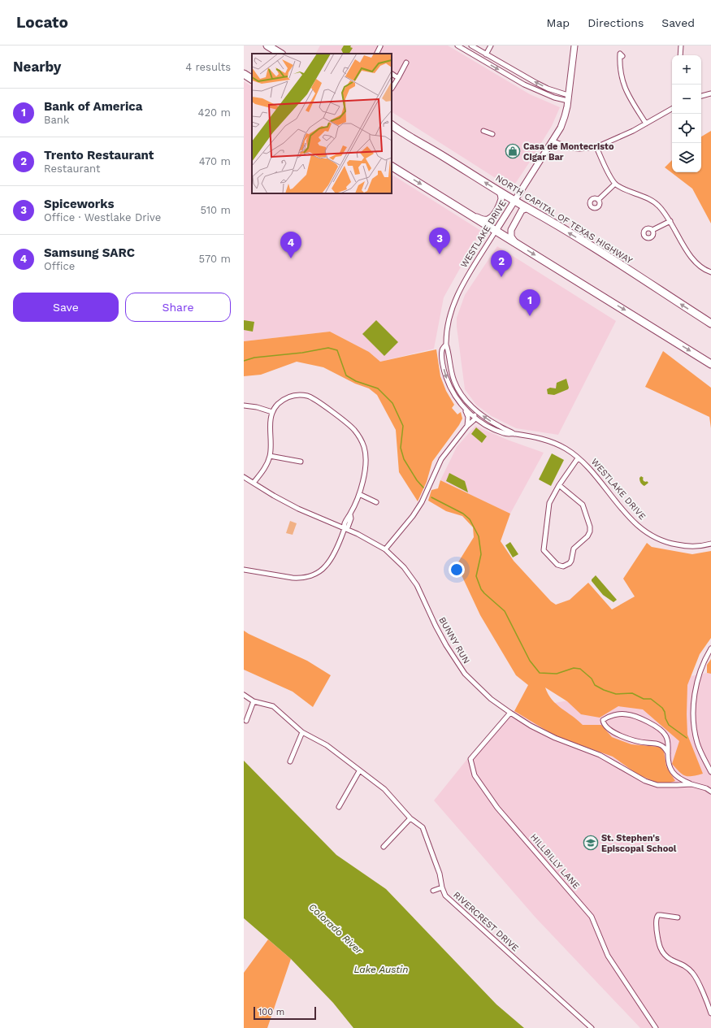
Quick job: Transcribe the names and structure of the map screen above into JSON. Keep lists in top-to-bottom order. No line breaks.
{"streets":{"highway":["NORTH CAPITAL OF TEXAS HIGHWAY"],"street":["WESTLAKE DRIVE","BUNNY RUN","HILLBILLY LANE","RIVERCREST DRIVE"]},"crossings":[["NORTH CAPITAL OF TEXAS HIGHWAY","WESTLAKE DRIVE"],["BUNNY RUN","HILLBILLY LANE"]],"water":["Colorado River","Lake Austin"],"places":{"shop":["Casa de Montecristo Cigar Bar"],"school or university":["St. Stephen's Episcopal School"]},"scale_bar":"100 m","page":{"header":"Locato","nav":["Map","Directions","Saved"],"heading":["Nearby","4 results"],"map_buttons":["+","−"],"list":[{"mark":"1","name":"Bank of America","note":"Bank","value":"420 m"},{"mark":"2","name":"Trento Restaurant","note":"Restaurant","value":"470 m"},{"mark":"3","name":"Spiceworks","note":"Office · Westlake Drive","value":"510 m"},{"mark":"4","name":"Samsung SARC","note":"Office","value":"570 m"}],"pins":["3","4","2","1"],"buttons":["Save","Share"],"scale":"100 m"}}
